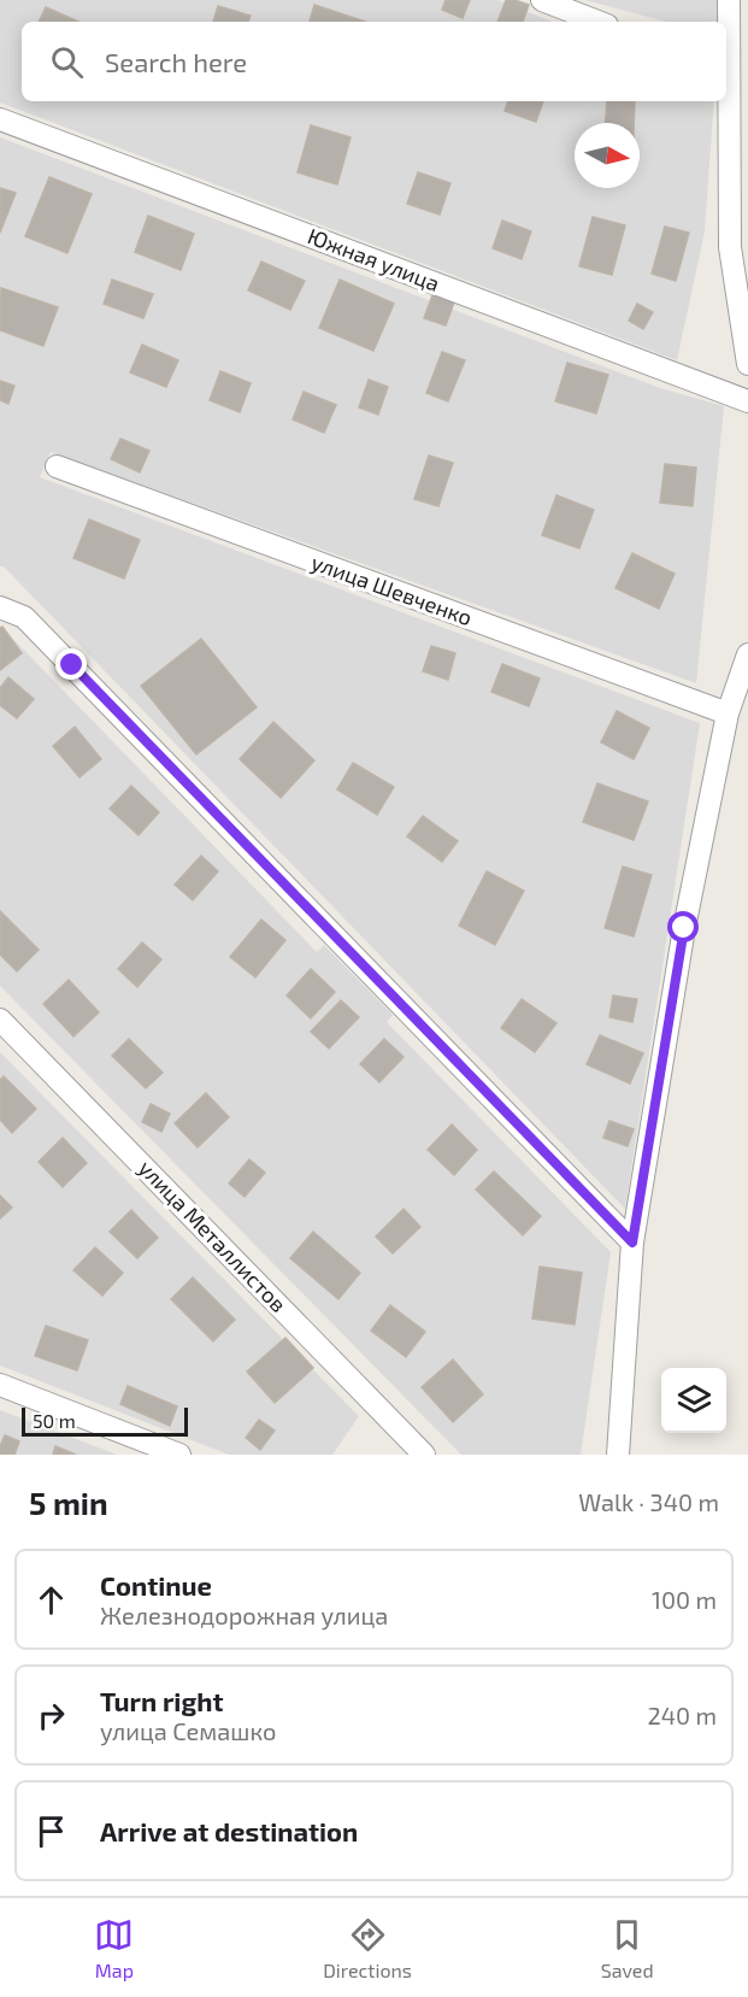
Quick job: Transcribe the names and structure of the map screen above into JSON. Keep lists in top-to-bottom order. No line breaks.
{"streets":{"street":["Южная улица","улица Шевченко","улица Металлистов"]},"scale_bar":"50 m","north":"right","page":{"search":"Search here","scale":"50 m","heading":["5 min","Walk · 340 m"],"list":[["Continue","Железнодорожная улица","100 m"],["Turn right","улица Семашко","240 m"],"Arrive at destination"],"nav":["Map","Directions","Saved"]}}
